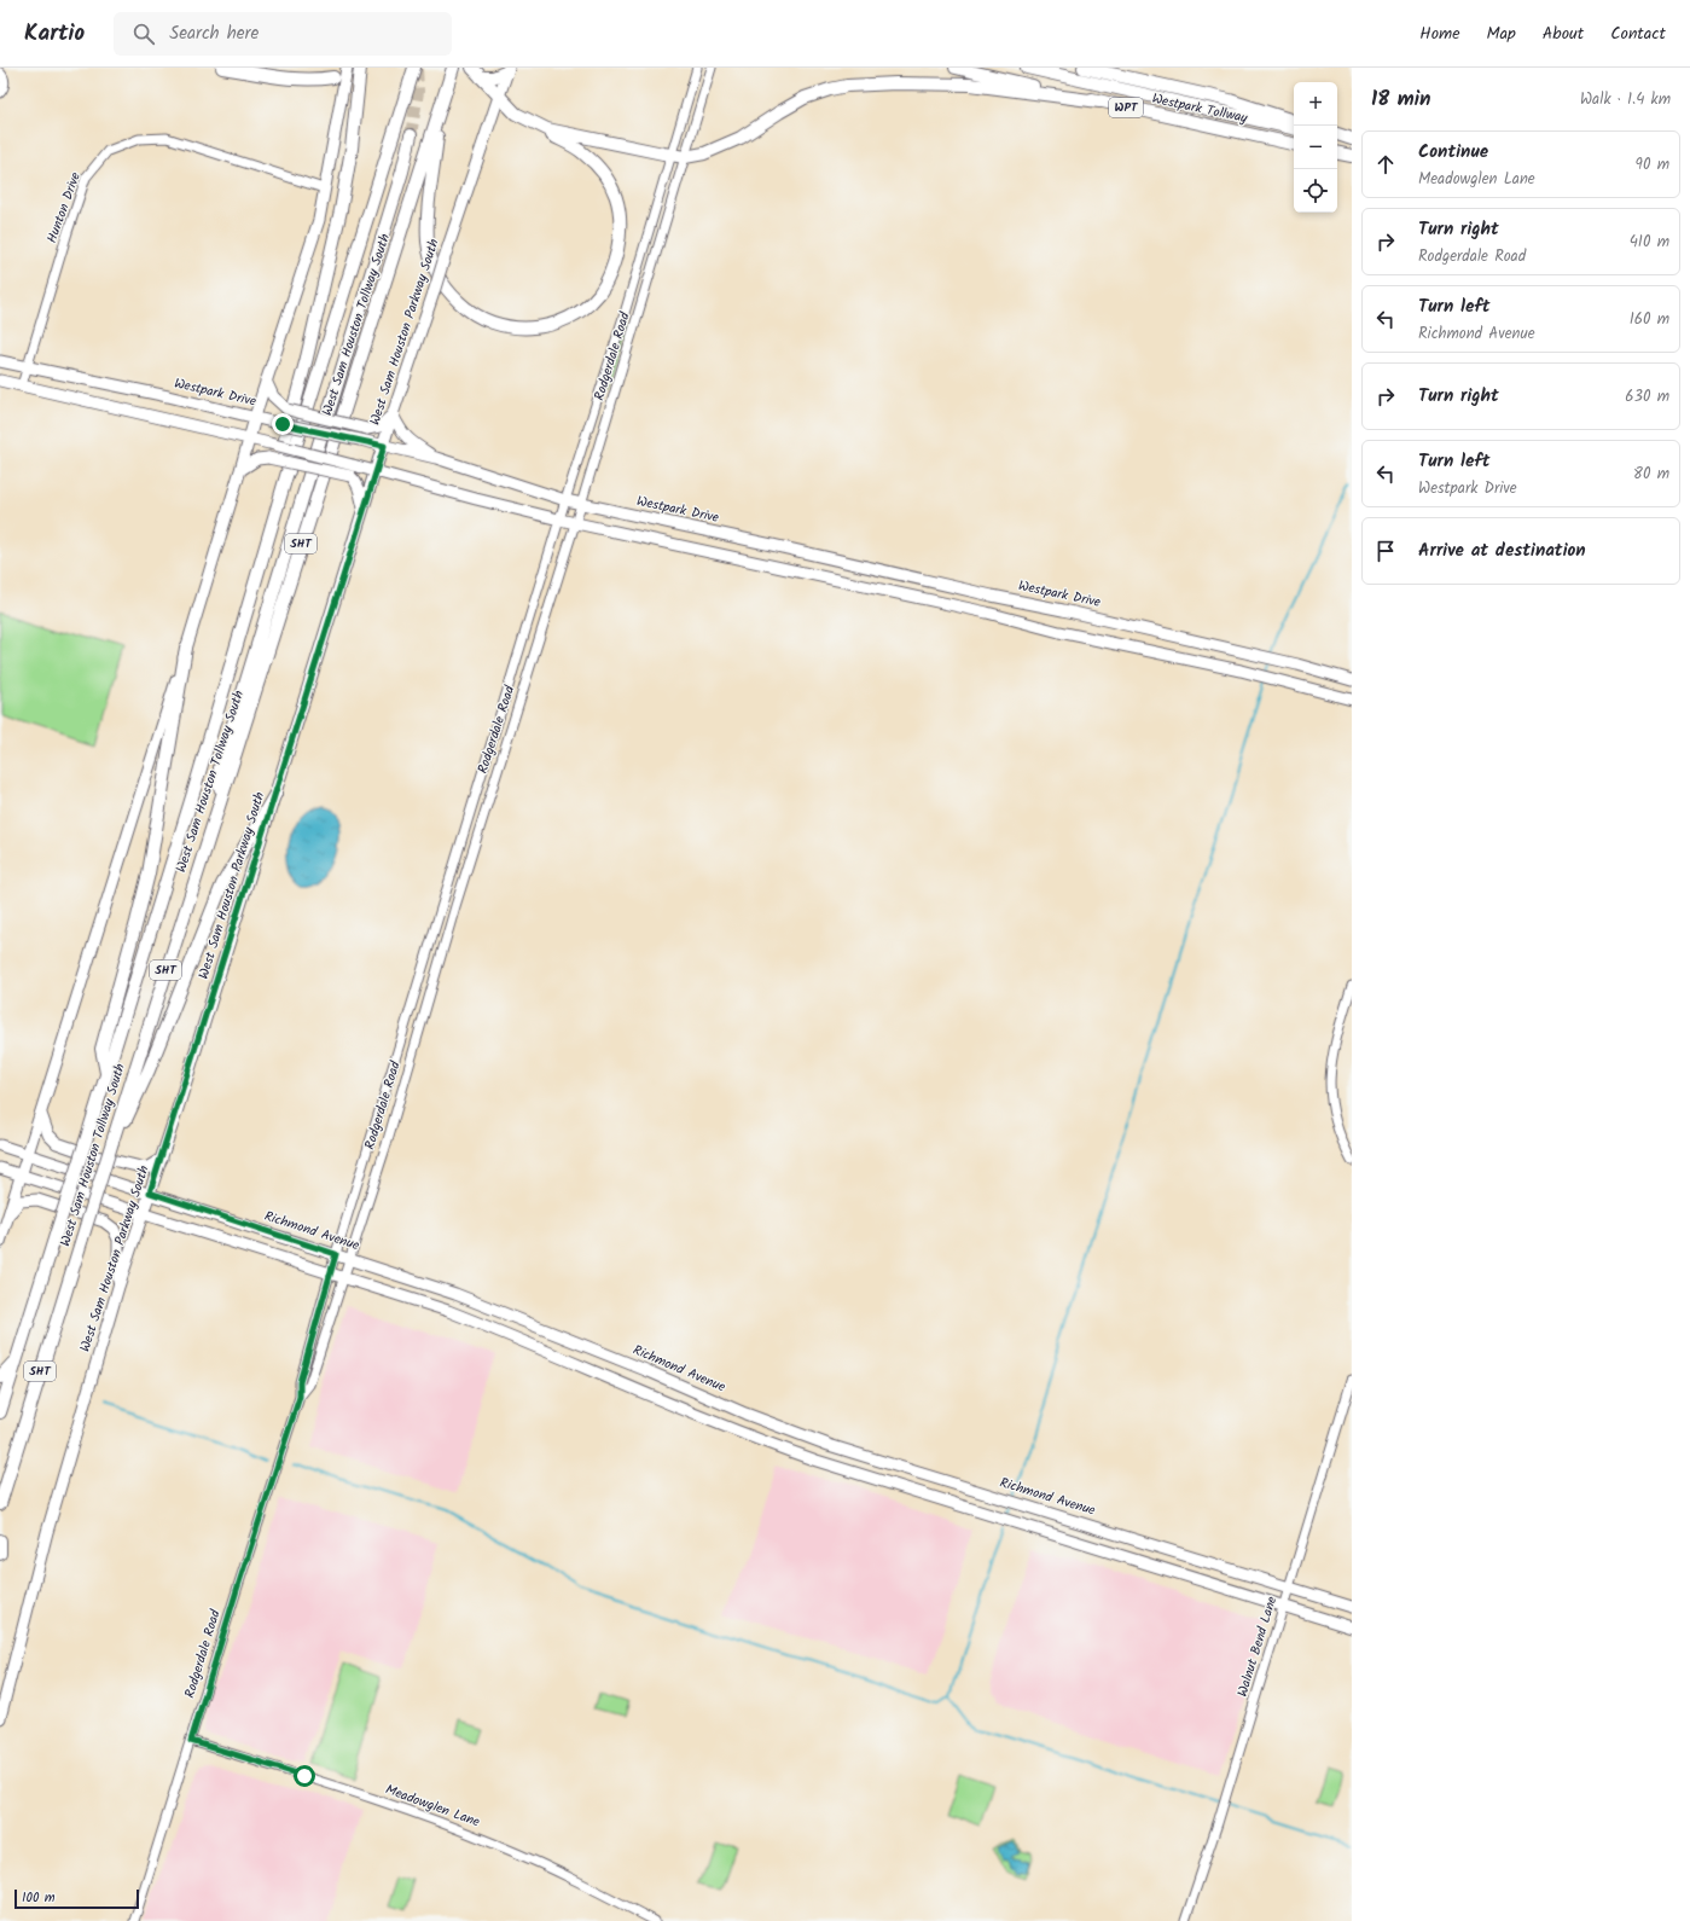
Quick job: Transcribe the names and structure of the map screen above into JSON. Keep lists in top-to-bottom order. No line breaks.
{"streets":{"highway":["WPT","Westpark Tollway","West Sam Houston Tollway South","SHT"],"main road":["West Sam Houston Parkway South","Westpark Drive","Richmond Avenue"],"street":["Hunton Drive","Rodgerdale Road","Walnut Bend Lane","Meadowglen Lane"]},"crossings":[["Hunton Drive","Westpark Drive"],["West Sam Houston Parkway South","Westpark Drive"],["West Sam Houston Parkway South","Richmond Avenue"],["Rodgerdale Road","Westpark Drive"],["Rodgerdale Road","Richmond Avenue"],["Rodgerdale Road","Meadowglen Lane"],["Richmond Avenue","Walnut Bend Lane"]],"scale_bar":"100 m","page":{"header":"Kartio","search":"Search here","nav":["Home","Map","About","Contact"],"heading":["18 min","Walk · 1.4 km"],"map_buttons":["+","−"],"list":[["Continue","Meadowglen Lane","90 m"],["Turn right","Rodgerdale Road","410 m"],["Turn left","Richmond Avenue","160 m"],["Turn right","630 m"],["Turn left","Westpark Drive","80 m"],"Arrive at destination"],"scale":"100 m"}}
